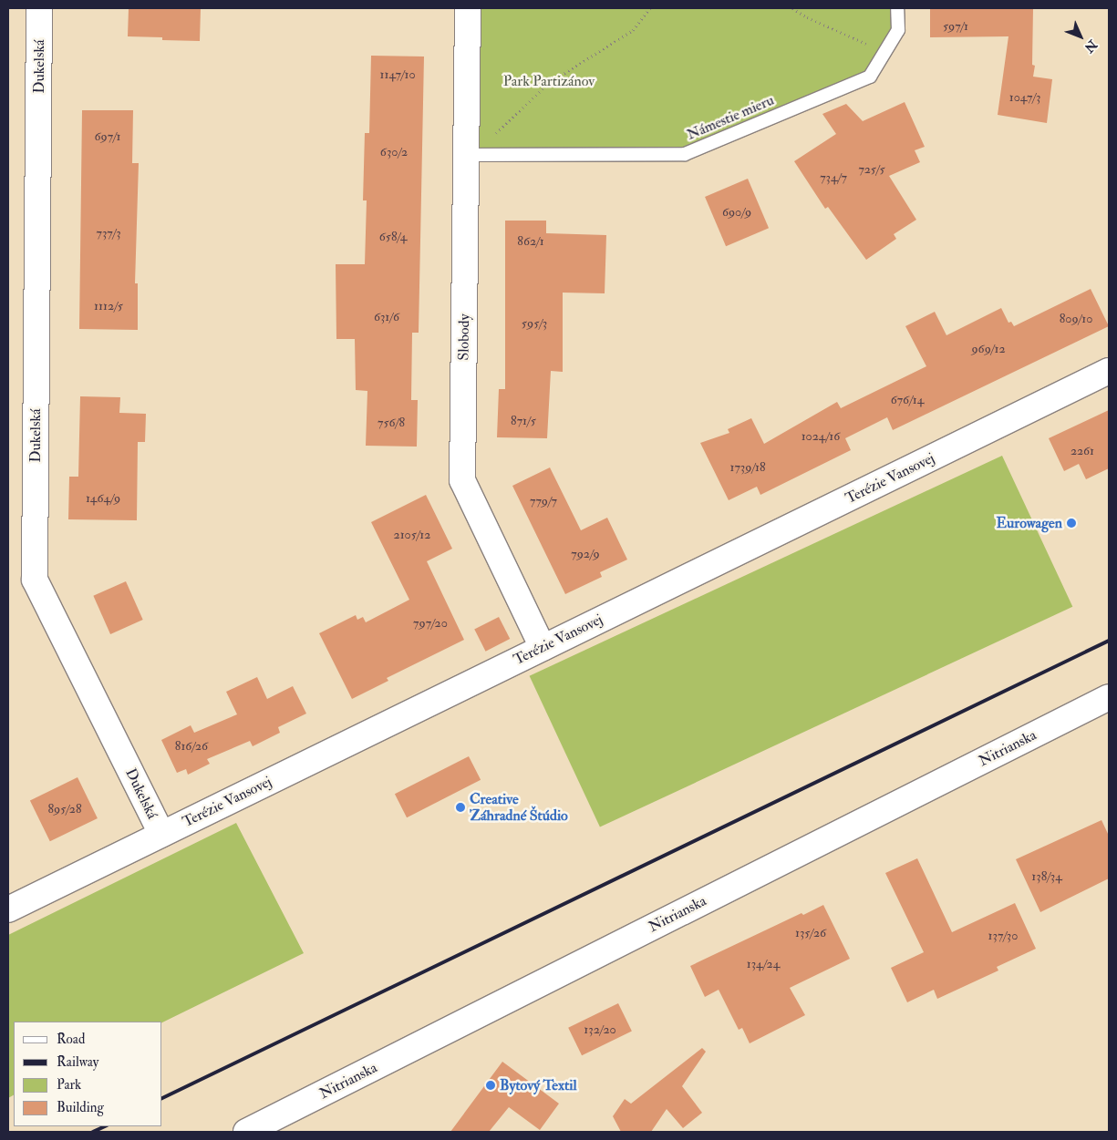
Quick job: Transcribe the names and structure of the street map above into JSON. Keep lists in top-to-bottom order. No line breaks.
{"streets":{"street":["Dukelská","Slobody","Terézie Vansovej","Nitrianska"],"lane":["Námestie mieru"]},"crossings":[["Dukelská","Terézie Vansovej"],["Námestie mieru","Slobody"],["Slobody","Terézie Vansovej"]],"parks":["Park Partizánov"],"places":["Eurowagen","Creative Záhradné Štúdio","Bytový Textil"],"house_numbers":["597/1","1147/10","1047/3","697/1","630/2","725/5","734/7","690/9","737/3","658/4","862/1","1112/5","631/6","809/10","595/3","969/12","676/14","871/5","756/8","1024/16","2261","1739/18","1464/9","779/7","2105/12","792/9","797/20","816/26","895/28","138/34","135/26","137/30","134/24","132/20"],"legend":["Road","Railway","Park","Building"],"north":"bottom right"}
